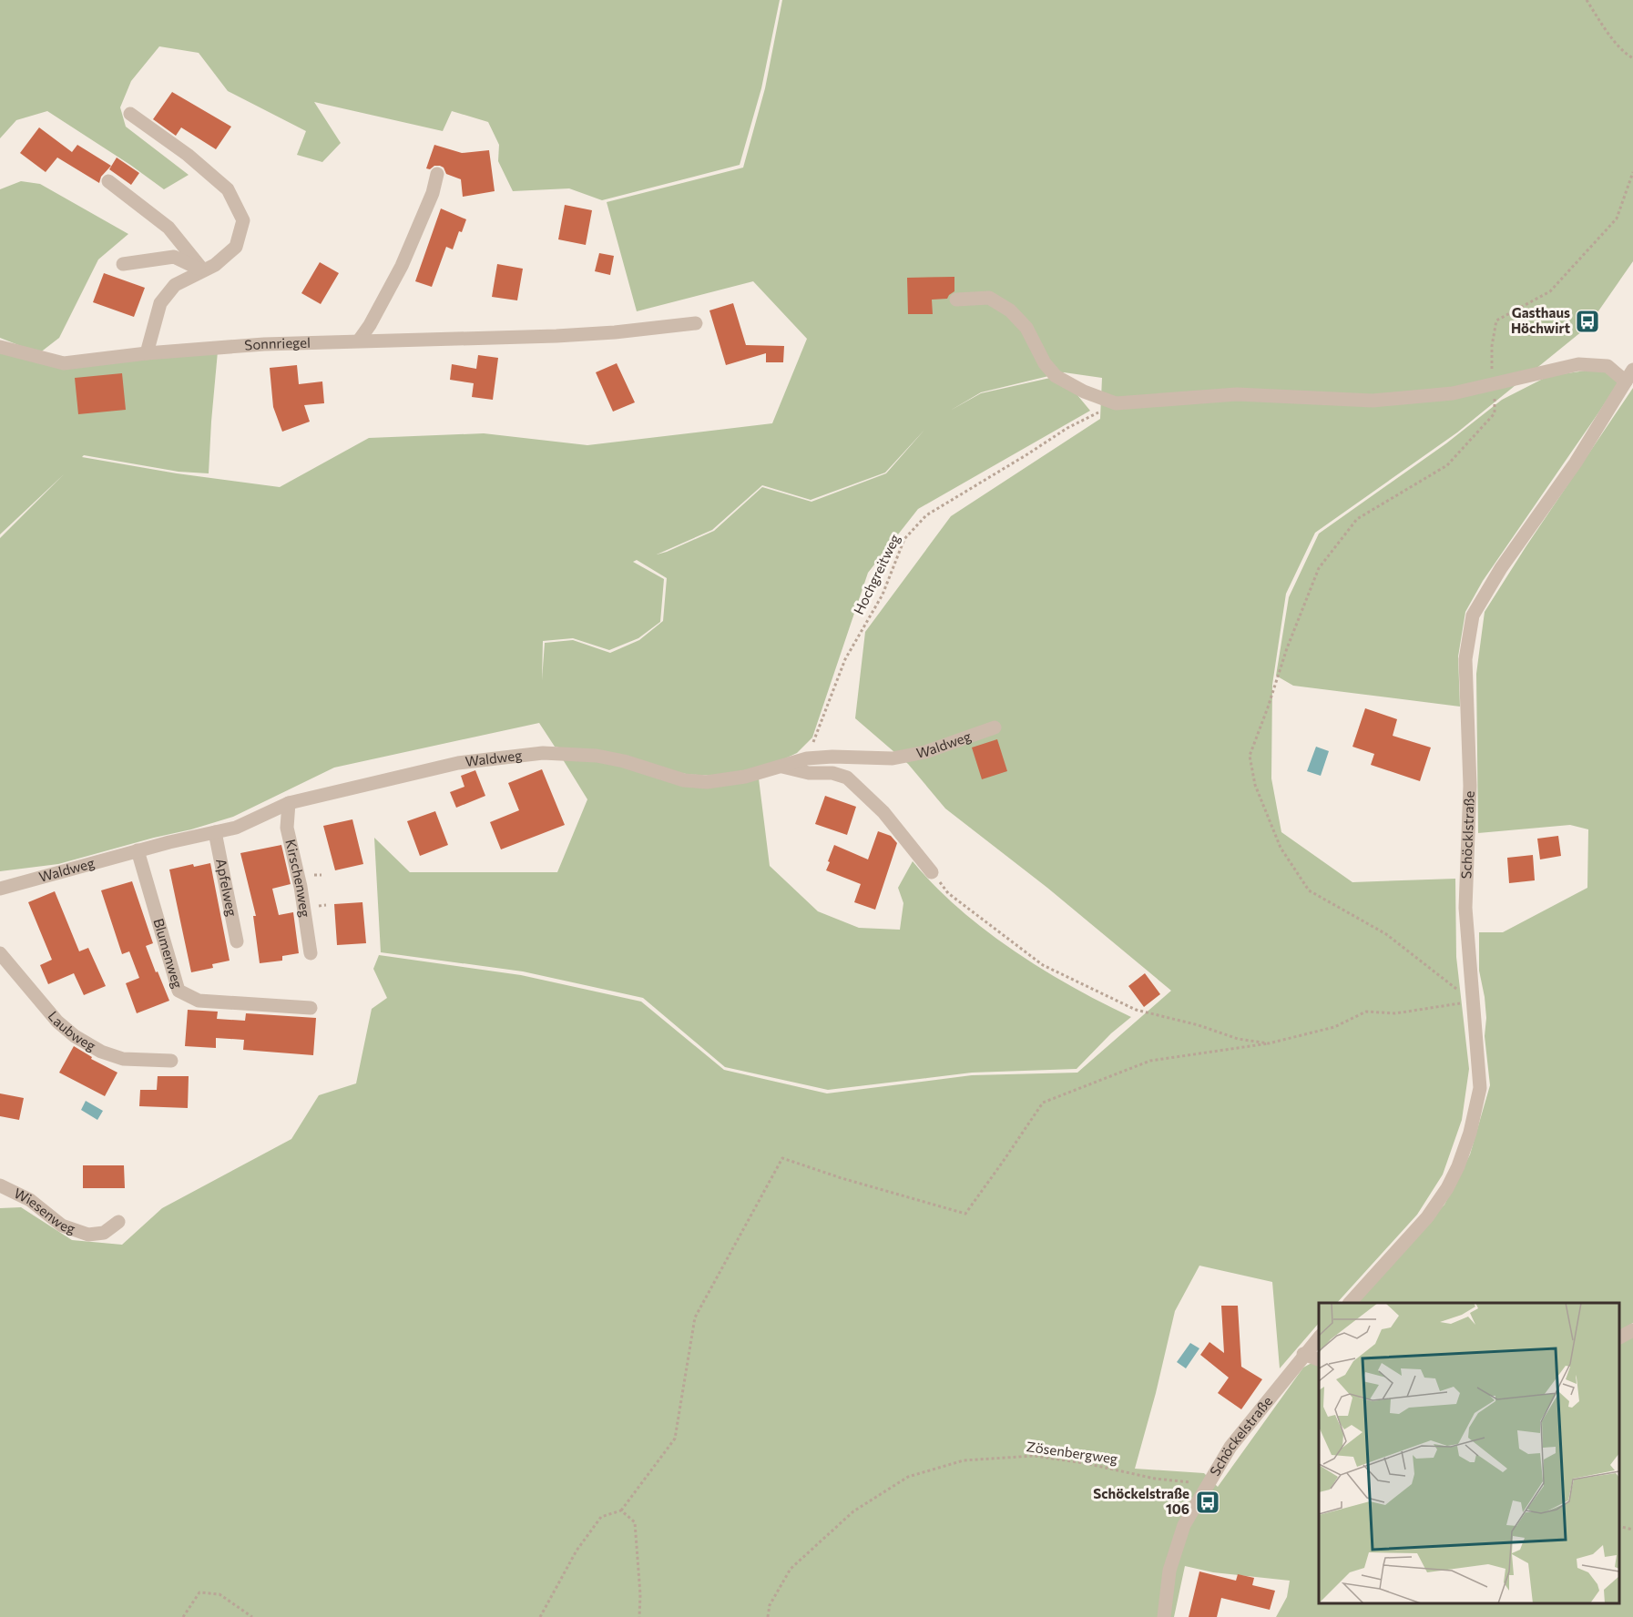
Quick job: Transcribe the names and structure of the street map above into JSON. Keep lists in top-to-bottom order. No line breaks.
{"streets":{"street":["Sonnriegel","Waldweg","Schöcklstraße","Kirschenweg","Apfelweg","Blumenweg","Laubweg","Wiesenweg","Schöckelstraße"],"path":["Hochgreitweg","Zösenbergweg"]},"crossings":[["Hochgreitweg","Waldweg"],["Waldweg","Kirschenweg"],["Waldweg","Apfelweg"],["Waldweg","Blumenweg"],["Schöckelstraße","Zösenbergweg"]],"places":{"bus stop":["Gasthaus Höchwirt","Schöckelstraße 106"]}}
